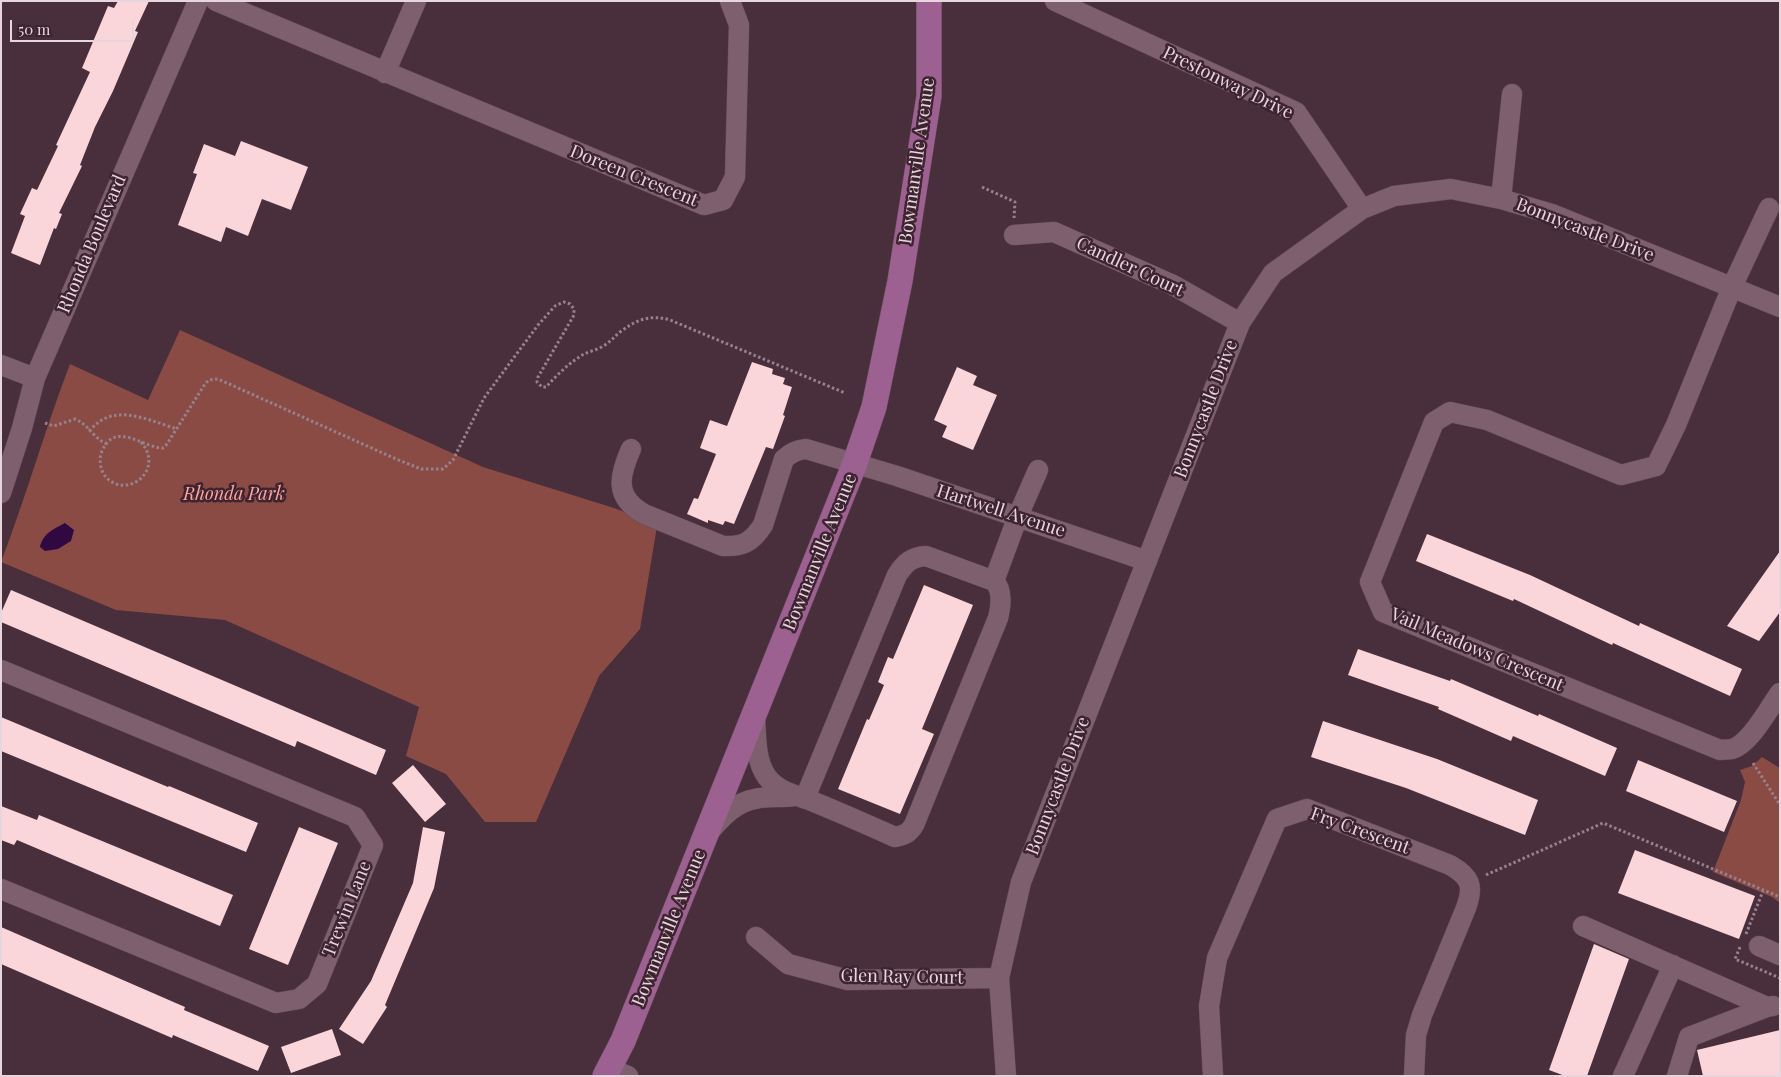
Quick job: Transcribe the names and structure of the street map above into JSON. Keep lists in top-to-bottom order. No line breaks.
{"streets":{"main road":["Bowmanville Avenue"],"street":["Prestonway Drive","Doreen Crescent","Bonnycastle Drive","Rhonda Boulevard","Candler Court","Hartwell Avenue","Vail Meadows Crescent","Fry Crescent","Trewin Lane","Glen Ray Court"]},"crossings":[["Prestonway Drive","Bonnycastle Drive"],["Bowmanville Avenue","Hartwell Avenue"],["Bonnycastle Drive","Candler Court"],["Bonnycastle Drive","Hartwell Avenue"],["Bonnycastle Drive","Vail Meadows Crescent"],["Bonnycastle Drive","Glen Ray Court"]],"parks":["Rhonda Park"],"scale_bar":"50 m"}
